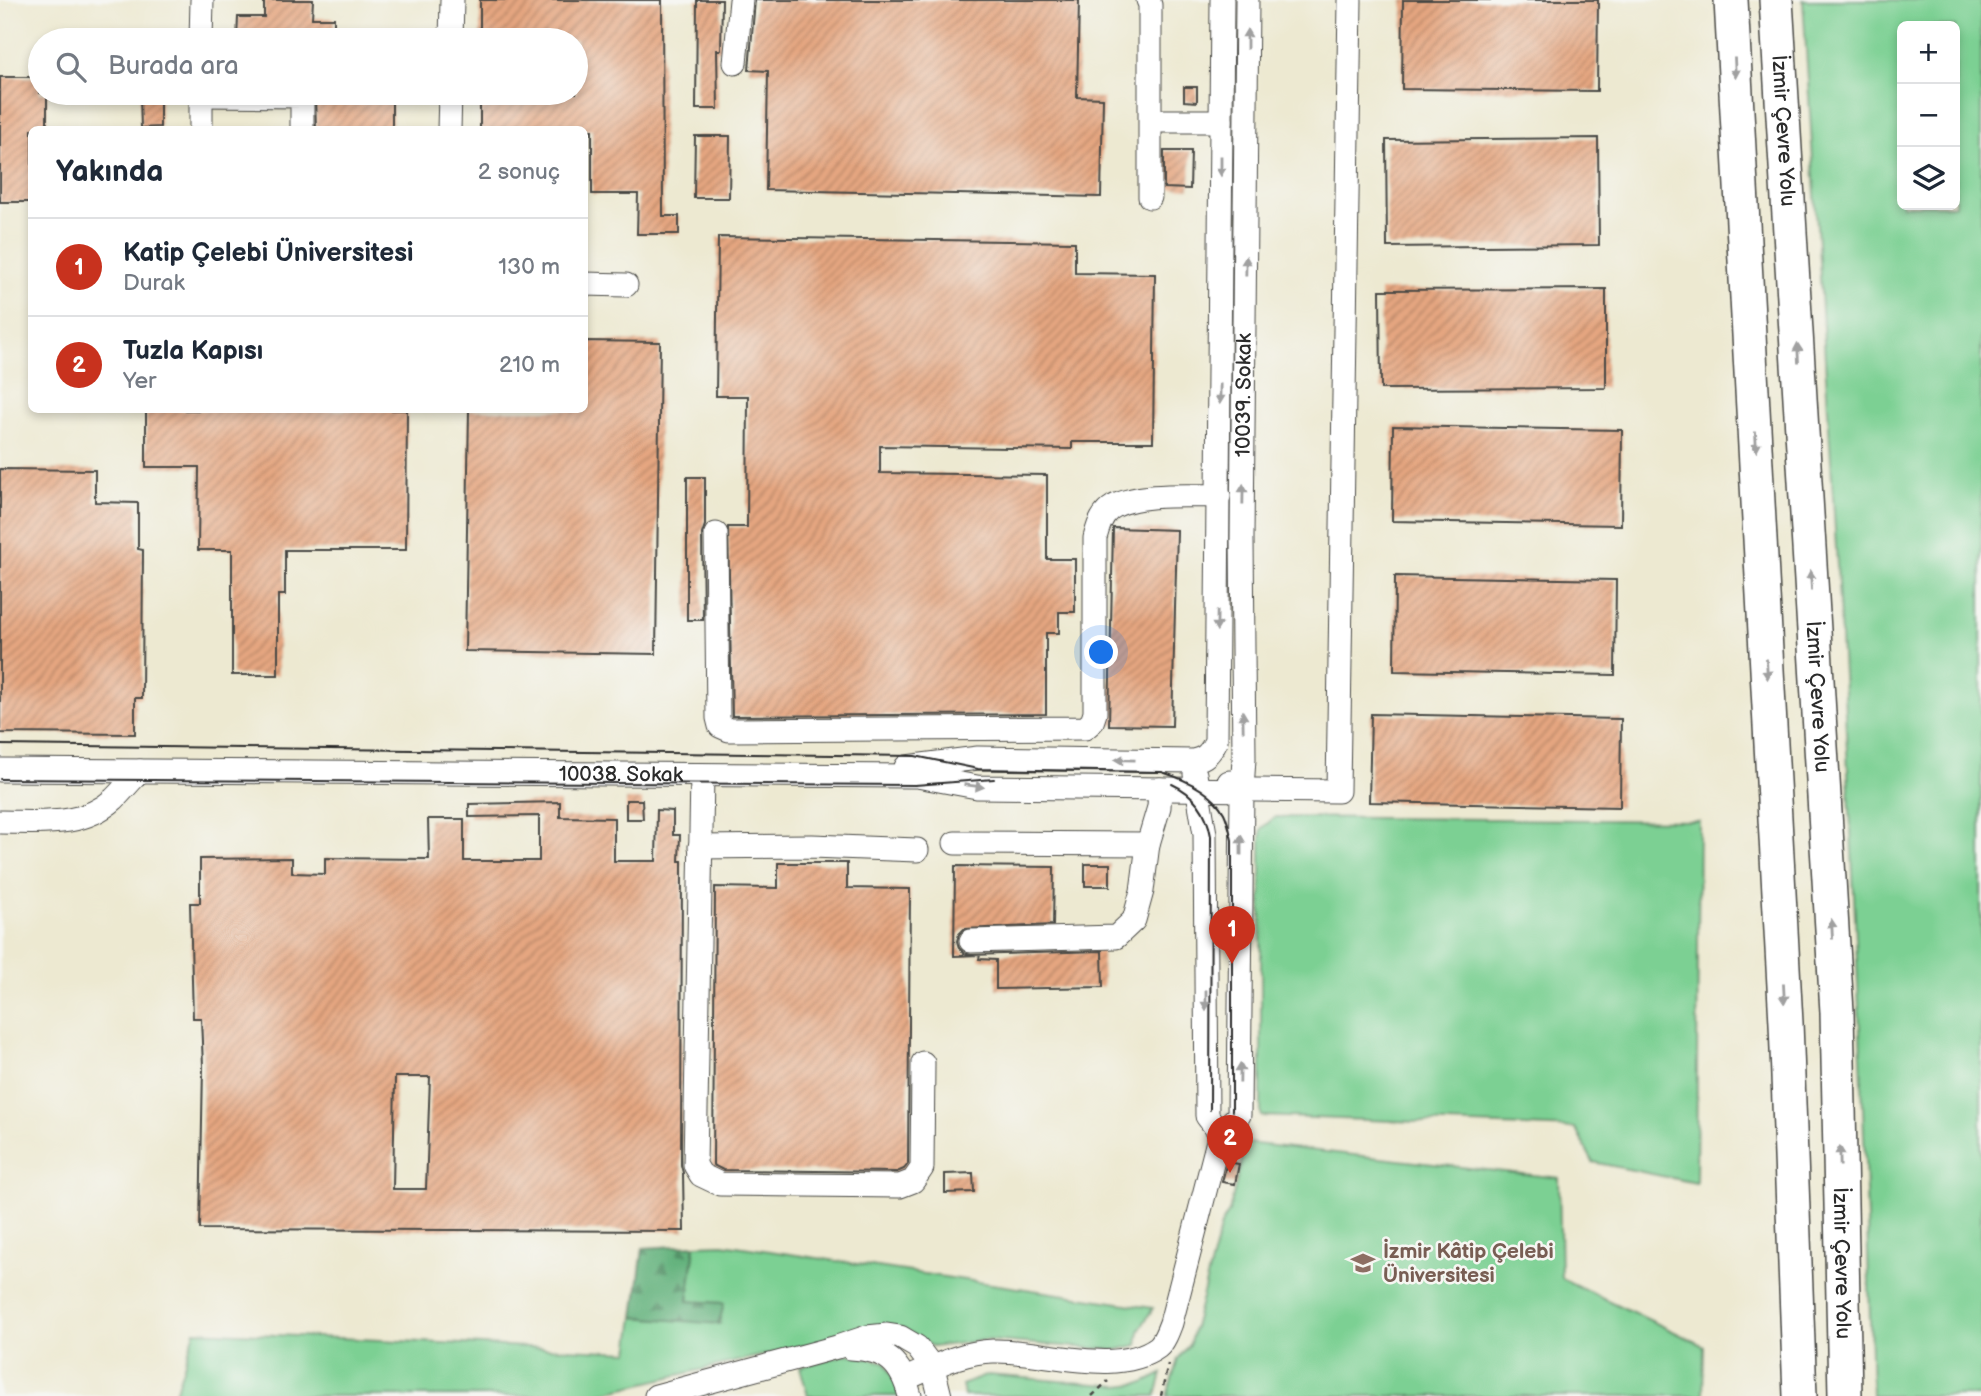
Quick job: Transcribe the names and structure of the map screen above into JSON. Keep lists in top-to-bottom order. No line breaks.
{"streets":{"highway":["İzmir Çevre Yolu"],"street":["10039. Sokak","10038. Sokak"]},"crossings":[["10039. Sokak","10038. Sokak"]],"places":{"school or university":["İzmir Kâtip Çelebi Üniversitesi"]},"page":{"map_buttons":["+","−"],"search":"Burada ara","heading":["Yakında","2 sonuç"],"list":[{"mark":"1","name":"Katip Çelebi Üniversitesi","note":"Durak","value":"130 m"},{"mark":"2","name":"Tuzla Kapısı","note":"Yer","value":"210 m"}],"pins":["1","2"]}}
